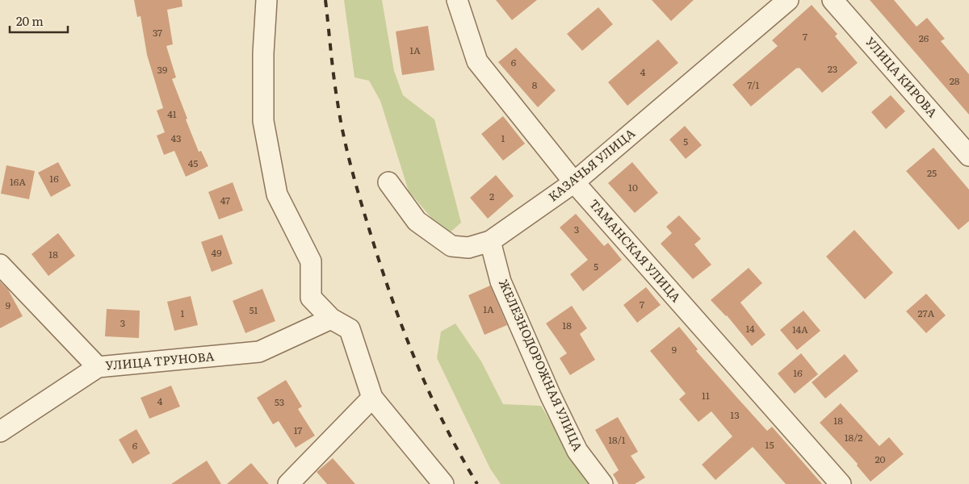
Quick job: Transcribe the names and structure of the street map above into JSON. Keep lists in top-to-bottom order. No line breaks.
{"streets":{"street":["УЛИЦА КИРОВА","КАЗАЧЬЯ УЛИЦА","ТАМАНСКАЯ УЛИЦА","УЛИЦА ТРУНОВА","ЖЕЛЕЗНОДОРОЖНАЯ УЛИЦА"]},"crossings":[["КАЗАЧЬЯ УЛИЦА","ТАМАНСКАЯ УЛИЦА"],["КАЗАЧЬЯ УЛИЦА","ЖЕЛЕЗНОДОРОЖНАЯ УЛИЦА"]],"house_numbers":["37","7","26","1А","6","23","39","4","28","8","7/1","41","43","1","5","45","25","16","16А","10","2","47","3","49","18","5","7","9","1А","51","1","27А","3","18","14","14А","9","16","11","4","53","13","18","17","18/2","18/1","15","6","20"],"scale_bar":"20 m"}
